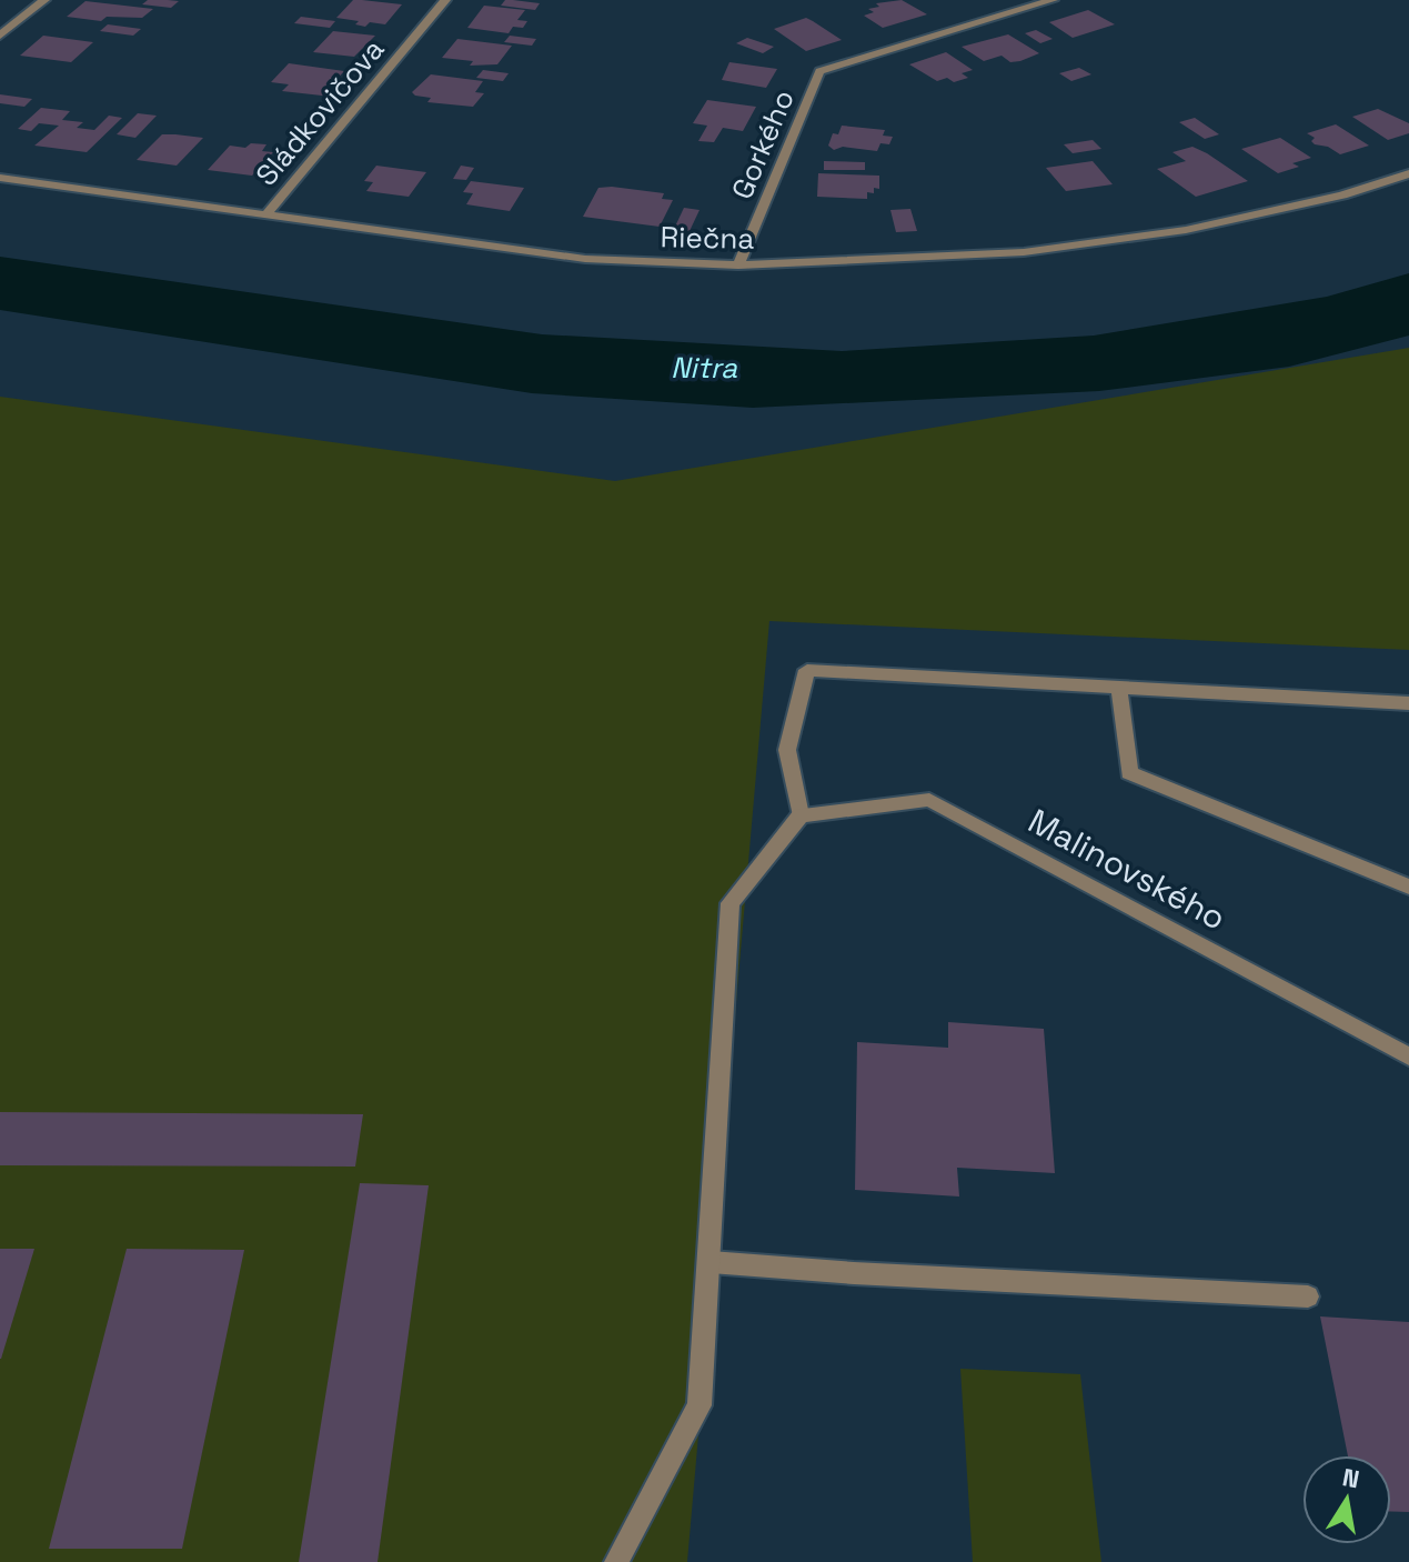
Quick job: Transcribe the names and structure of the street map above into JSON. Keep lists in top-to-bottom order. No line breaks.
{"streets":{"street":["Sládkovičova","Gorkého","Riečna","Malinovského"]},"crossings":[["Sládkovičova","Riečna"],["Gorkého","Riečna"]],"water":["Nitra"],"north":"top"}
